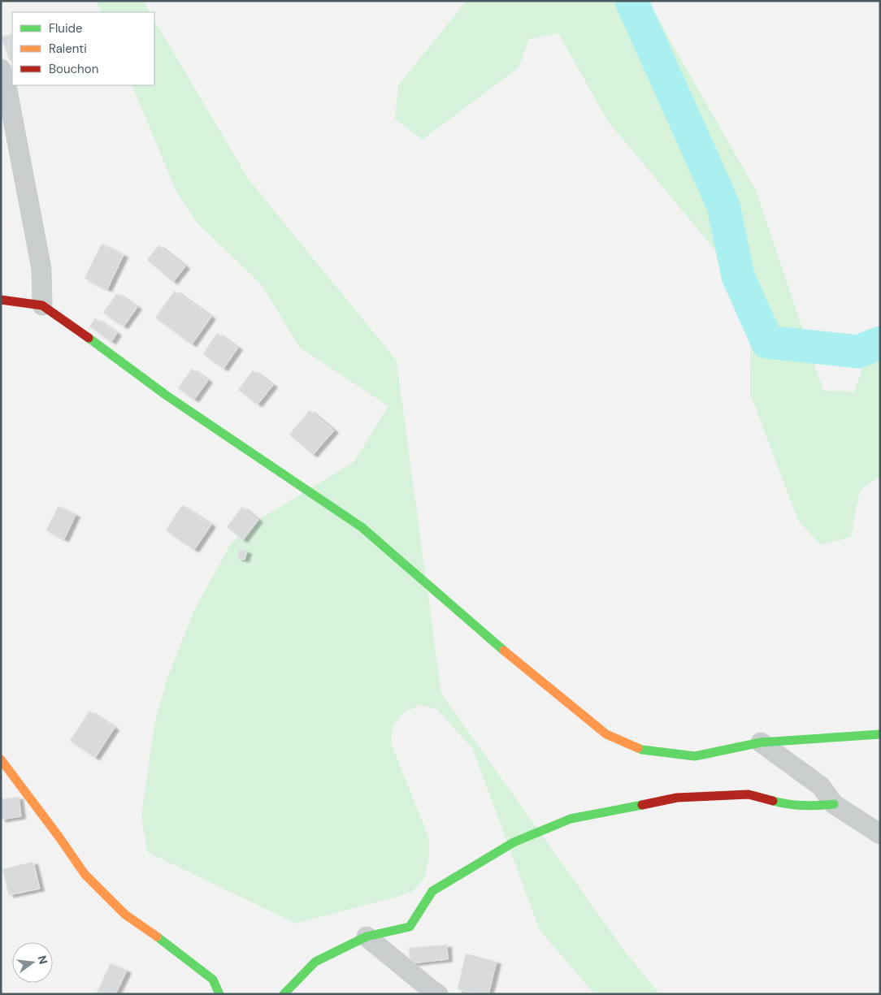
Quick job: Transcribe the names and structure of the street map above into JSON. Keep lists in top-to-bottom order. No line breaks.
{"legend":["Fluide","Ralenti","Bouchon"],"north":"right"}
